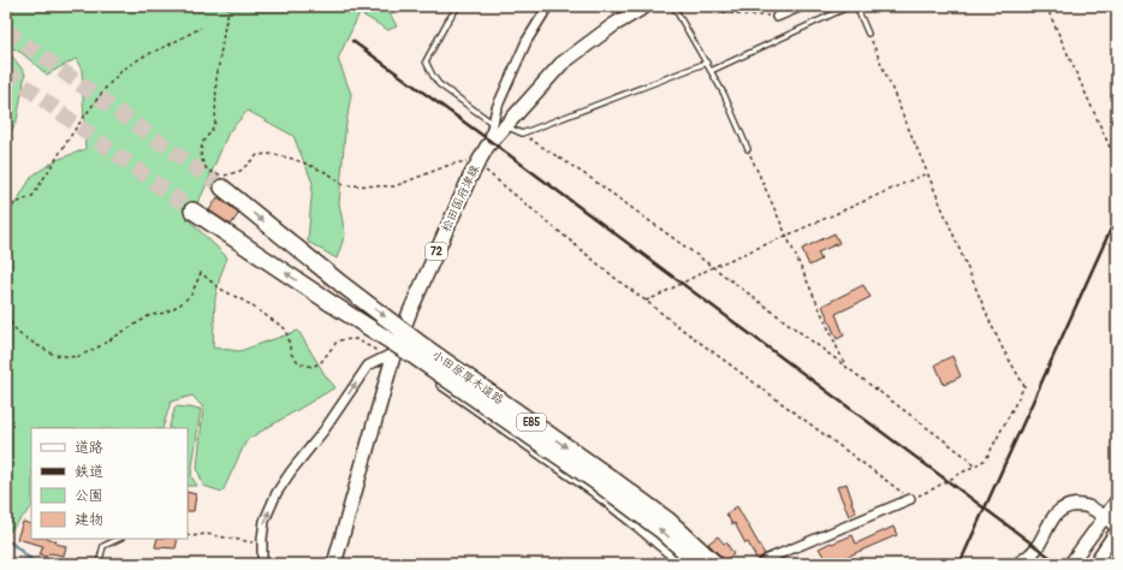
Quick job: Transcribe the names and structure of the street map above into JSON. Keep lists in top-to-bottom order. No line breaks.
{"streets":{"highway":["小田原厚木道路","E85"],"main road":["松田国府津線","72"]},"legend":["道路","鉄道","公園","建物"]}
